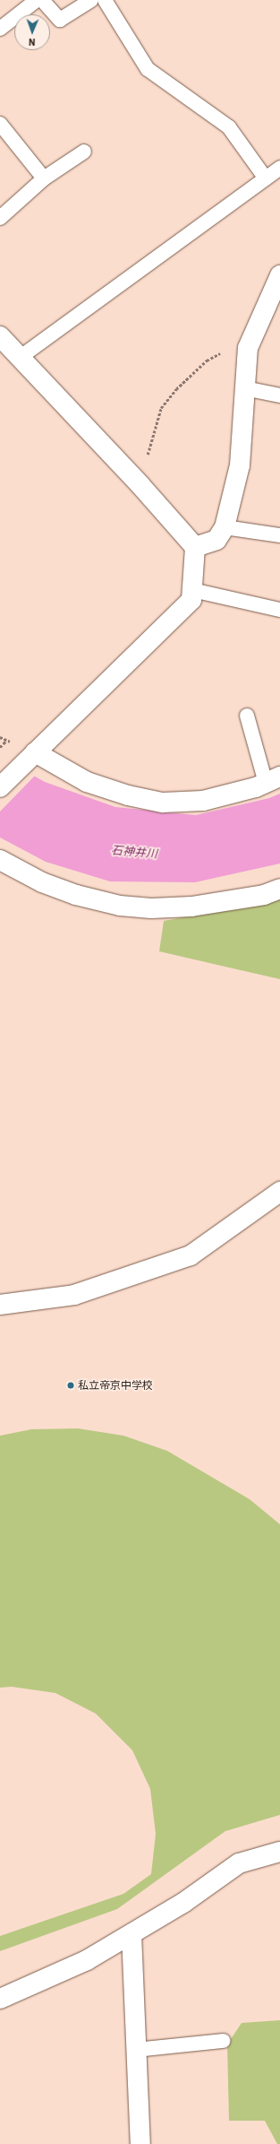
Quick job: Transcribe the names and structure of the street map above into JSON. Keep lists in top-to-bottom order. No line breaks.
{"water":["石神井川"],"places":["私立帝京中学校"],"north":"bottom"}
